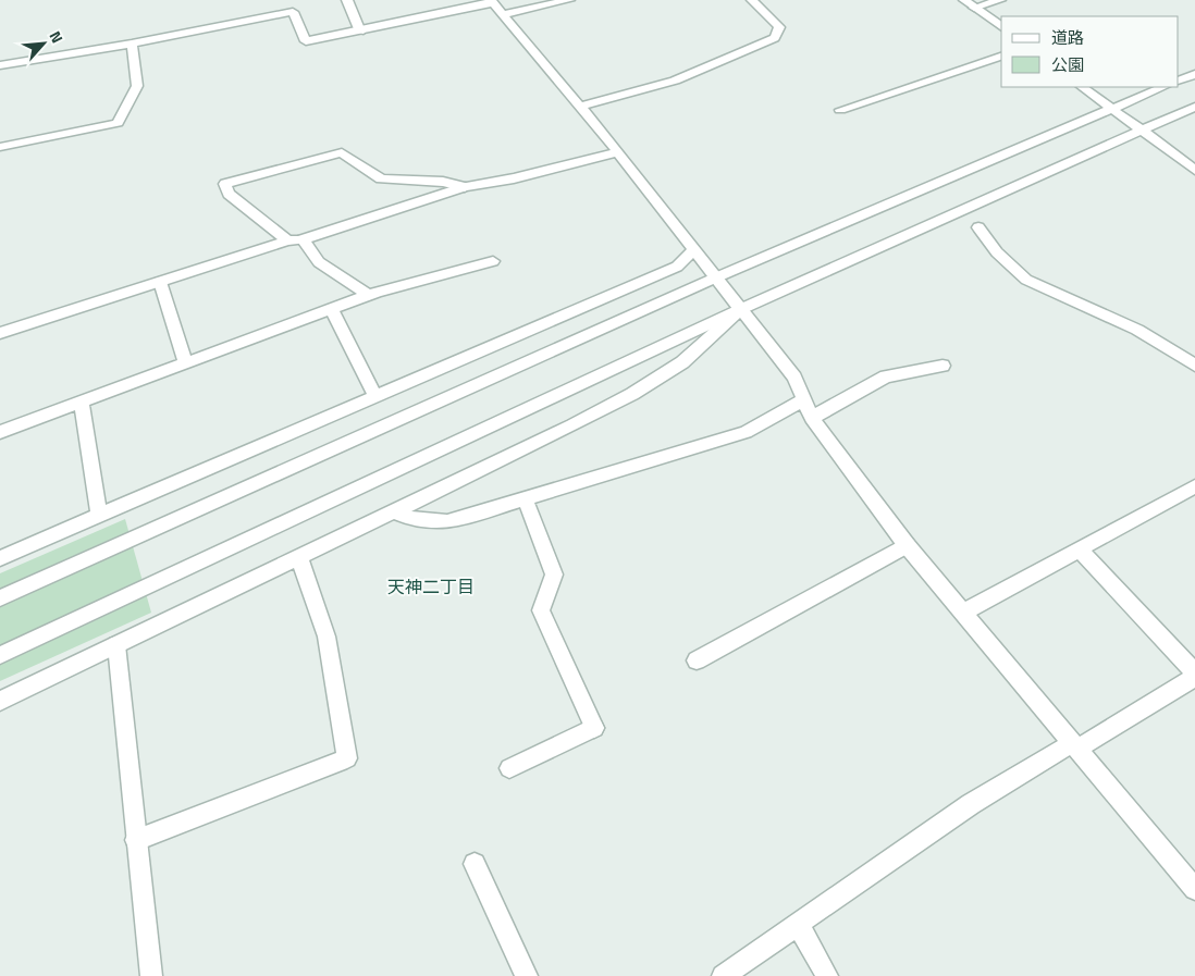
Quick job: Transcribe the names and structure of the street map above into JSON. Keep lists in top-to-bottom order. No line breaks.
{"districts":["天神二丁目"],"legend":["道路","公園"],"north":"top right"}
